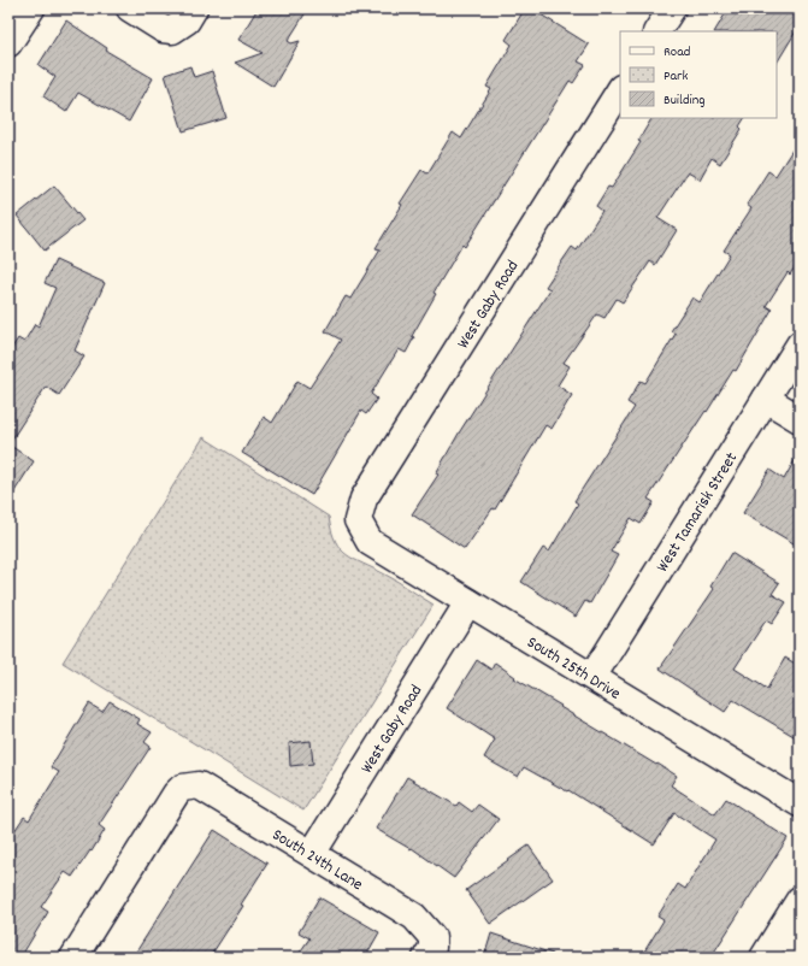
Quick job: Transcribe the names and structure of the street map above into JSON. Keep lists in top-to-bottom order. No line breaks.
{"streets":{"street":["West Gaby Road","West Tamarisk Street","South 25th Drive","South 24th Lane"]},"crossings":[["West Gaby Road","South 25th Drive"],["West Gaby Road","South 24th Lane"],["West Tamarisk Street","South 25th Drive"]],"legend":["Road","Park","Building"]}
